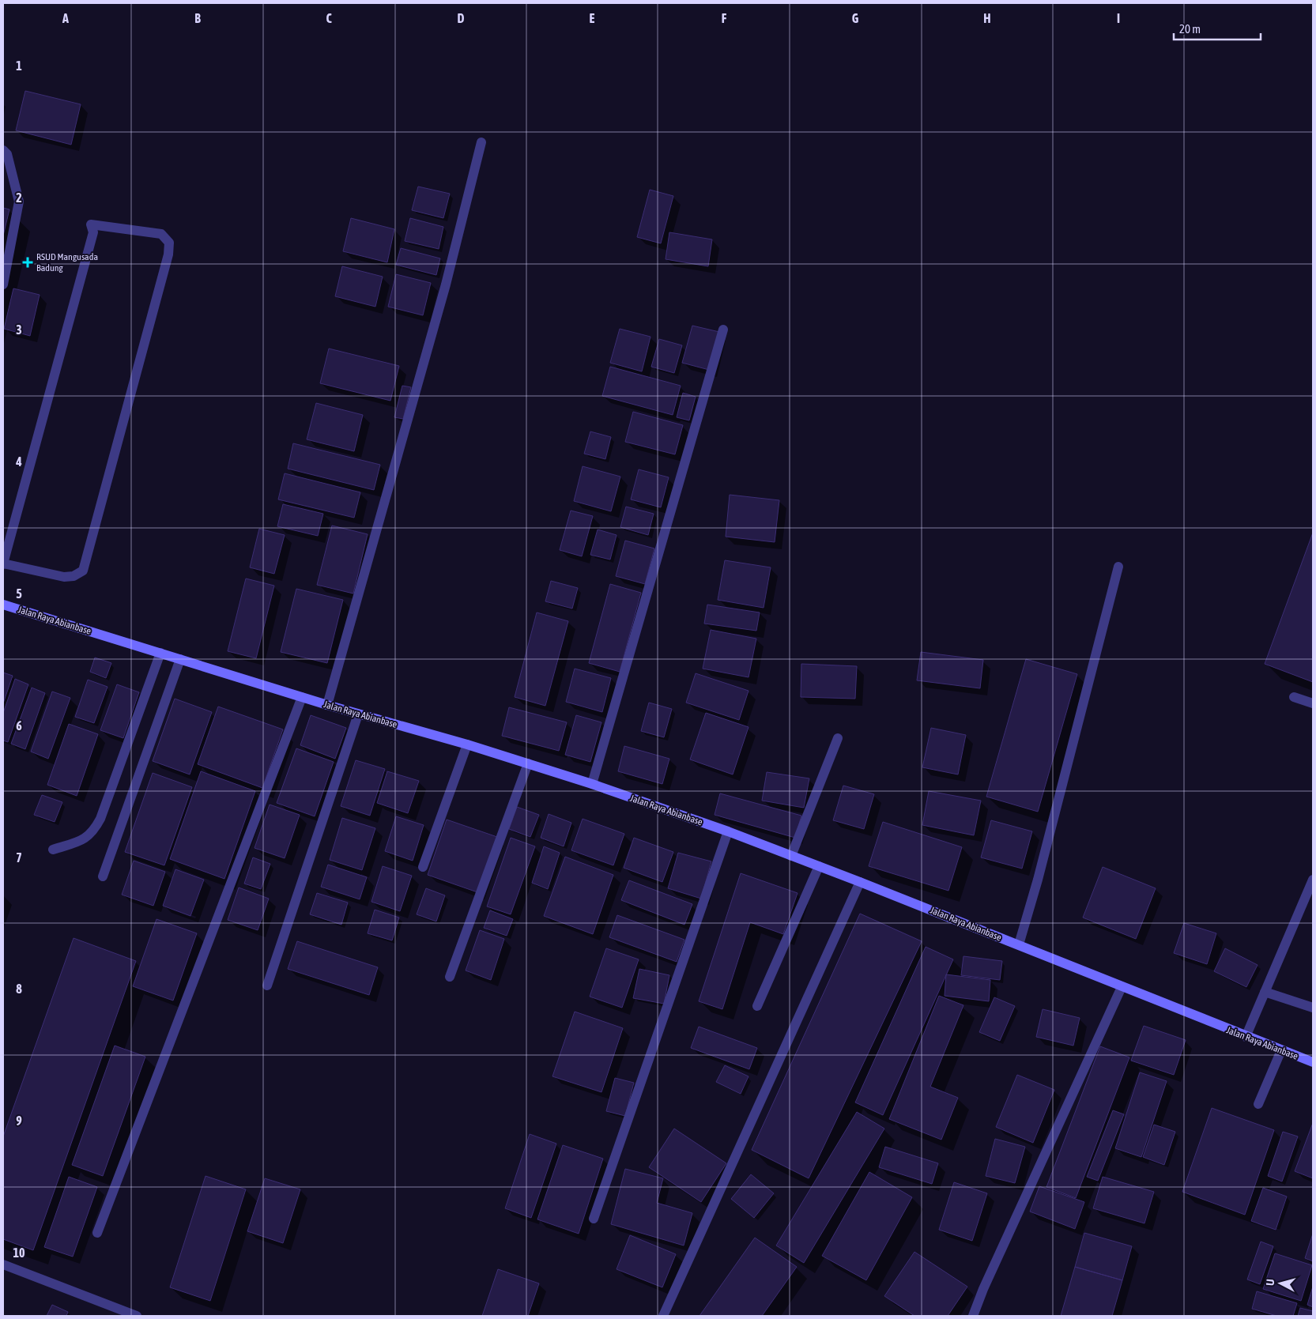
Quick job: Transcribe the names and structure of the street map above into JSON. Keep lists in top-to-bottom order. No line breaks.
{"streets":{"main road":["Jalan Raya Abianbase"]},"places":{"health":["RSUD Mangusada Badung"]},"scale_bar":"20 m","north":"left","grid":{"columns":["A","B","C","D","E","F","G","H","I"],"rows":["1","2","3","4","5","6","7","8","9","10"]}}
